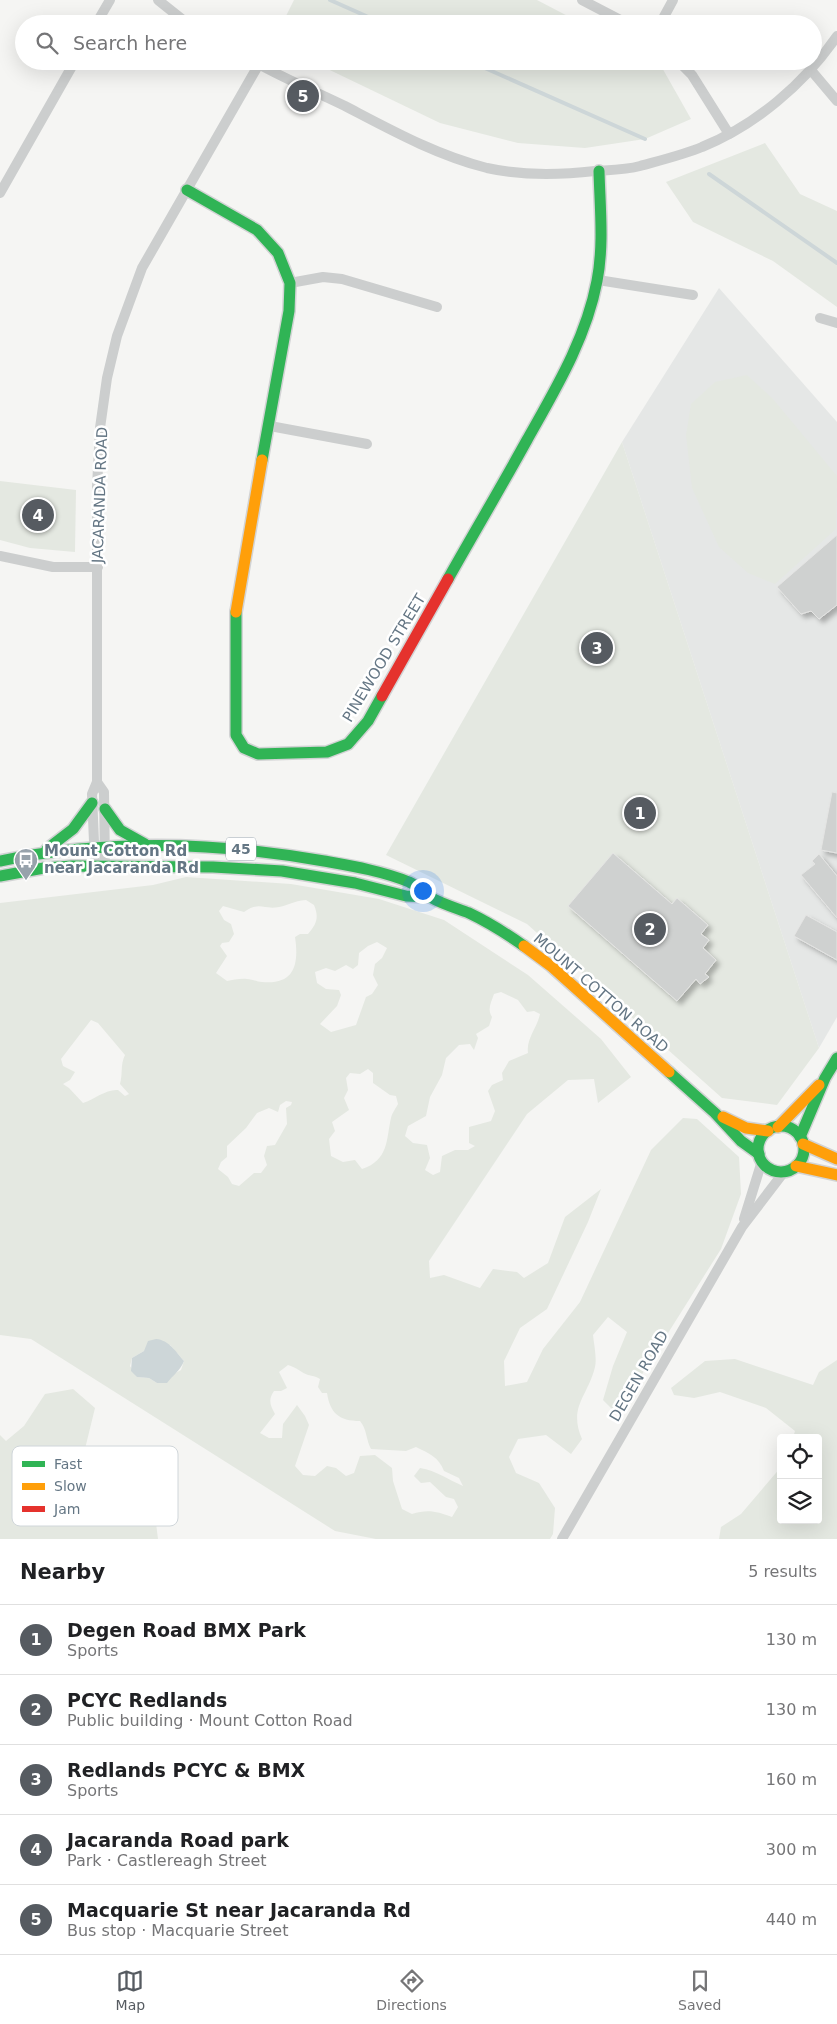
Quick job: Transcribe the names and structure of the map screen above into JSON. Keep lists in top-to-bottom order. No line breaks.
{"streets":{"main road":["PINEWOOD STREET","45","MOUNT COTTON ROAD"],"street":["JACARANDA ROAD","DEGEN ROAD"]},"crossings":[["JACARANDA ROAD","PINEWOOD STREET"],["JACARANDA ROAD","MOUNT COTTON ROAD"],["45","MOUNT COTTON ROAD"],["45","DEGEN ROAD"],["MOUNT COTTON ROAD","DEGEN ROAD"]],"places":{"bus stop":["Mount Cotton Rd near Jacaranda Rd"]},"legend":["Fast","Slow","Jam"],"page":{"search":"Search here","pins":["5","4","3","1","2"],"heading":["Nearby","5 results"],"list":[{"mark":"1","name":"Degen Road BMX Park","note":"Sports","value":"130 m"},{"mark":"2","name":"PCYC Redlands","note":"Public building · Mount Cotton Road","value":"130 m"},{"mark":"3","name":"Redlands PCYC & BMX","note":"Sports","value":"160 m"},{"mark":"4","name":"Jacaranda Road park","note":"Park · Castlereagh Street","value":"300 m"},{"mark":"5","name":"Macquarie St near Jacaranda Rd","note":"Bus stop · Macquarie Street","value":"440 m"}],"nav":["Map","Directions","Saved"]}}
